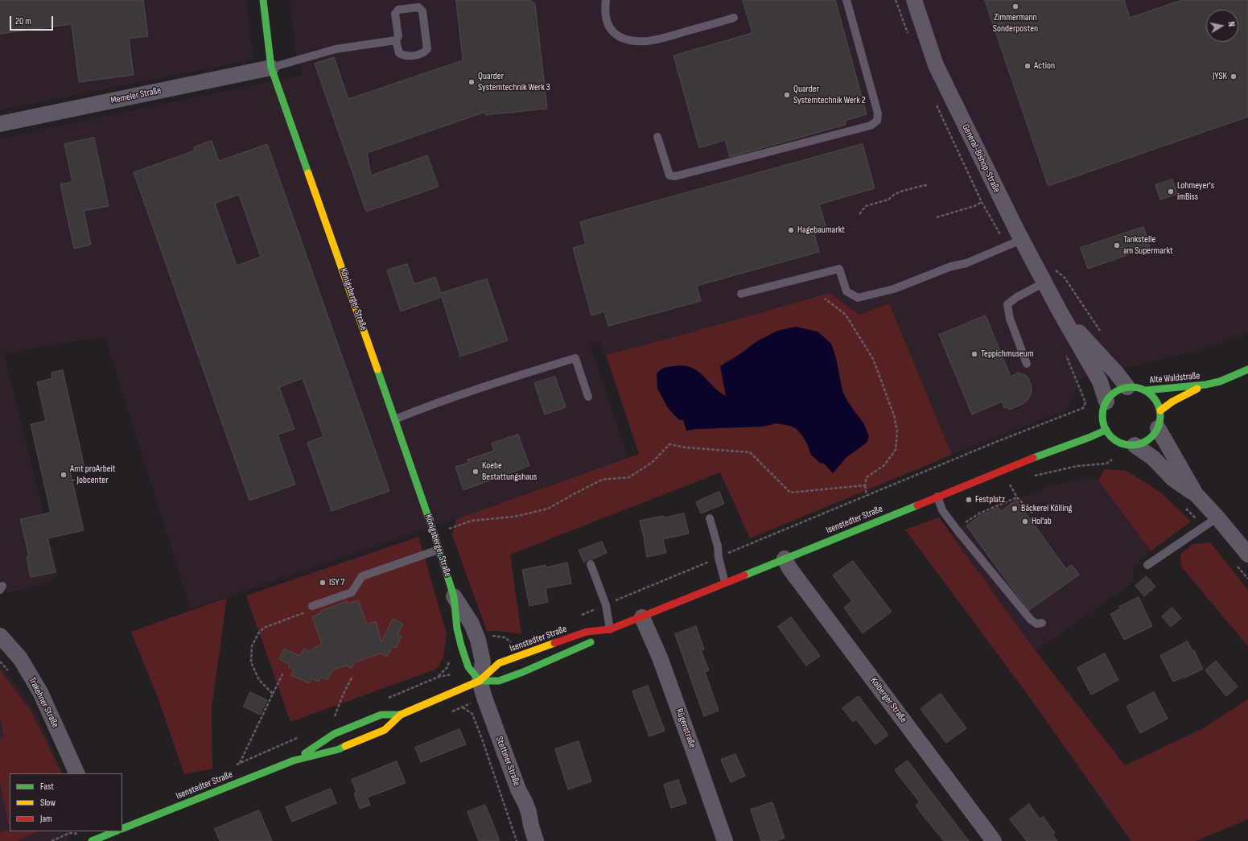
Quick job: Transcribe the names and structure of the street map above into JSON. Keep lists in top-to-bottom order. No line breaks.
{"streets":{"street":["Memeler Straße","General-Bishop-Straße","Königsberger Straße","Alte Waldstraße","Isenstedter Straße","Kolberger Straße","Trakehner Straße","Rügenstraße","Stettiner Straße"]},"crossings":[["Memeler Straße","Königsberger Straße"],["General-Bishop-Straße","Alte Waldstraße"],["General-Bishop-Straße","Isenstedter Straße"],["Königsberger Straße","Isenstedter Straße"],["Königsberger Straße","Stettiner Straße"],["Alte Waldstraße","Isenstedter Straße"],["Isenstedter Straße","Kolberger Straße"],["Isenstedter Straße","Rügenstraße"],["Isenstedter Straße","Stettiner Straße"]],"places":["Zimmermann Sonderposten","Action","JYSK","Quarder Systemtechnik Werk 3","Quarder Systemtechnik Werk 2","Lohmeyer's imBiss","Hagebaumarkt","Tankstelle am Supermarkt","Teppichmuseum","Koebe Bestattungshaus","Amt proArbeit – Jobcenter","Festplatz","Bäckerei Kölling","Hol'ab","ISY 7"],"legend":["Fast","Slow","Jam"],"scale_bar":"20 m","north":"right"}
